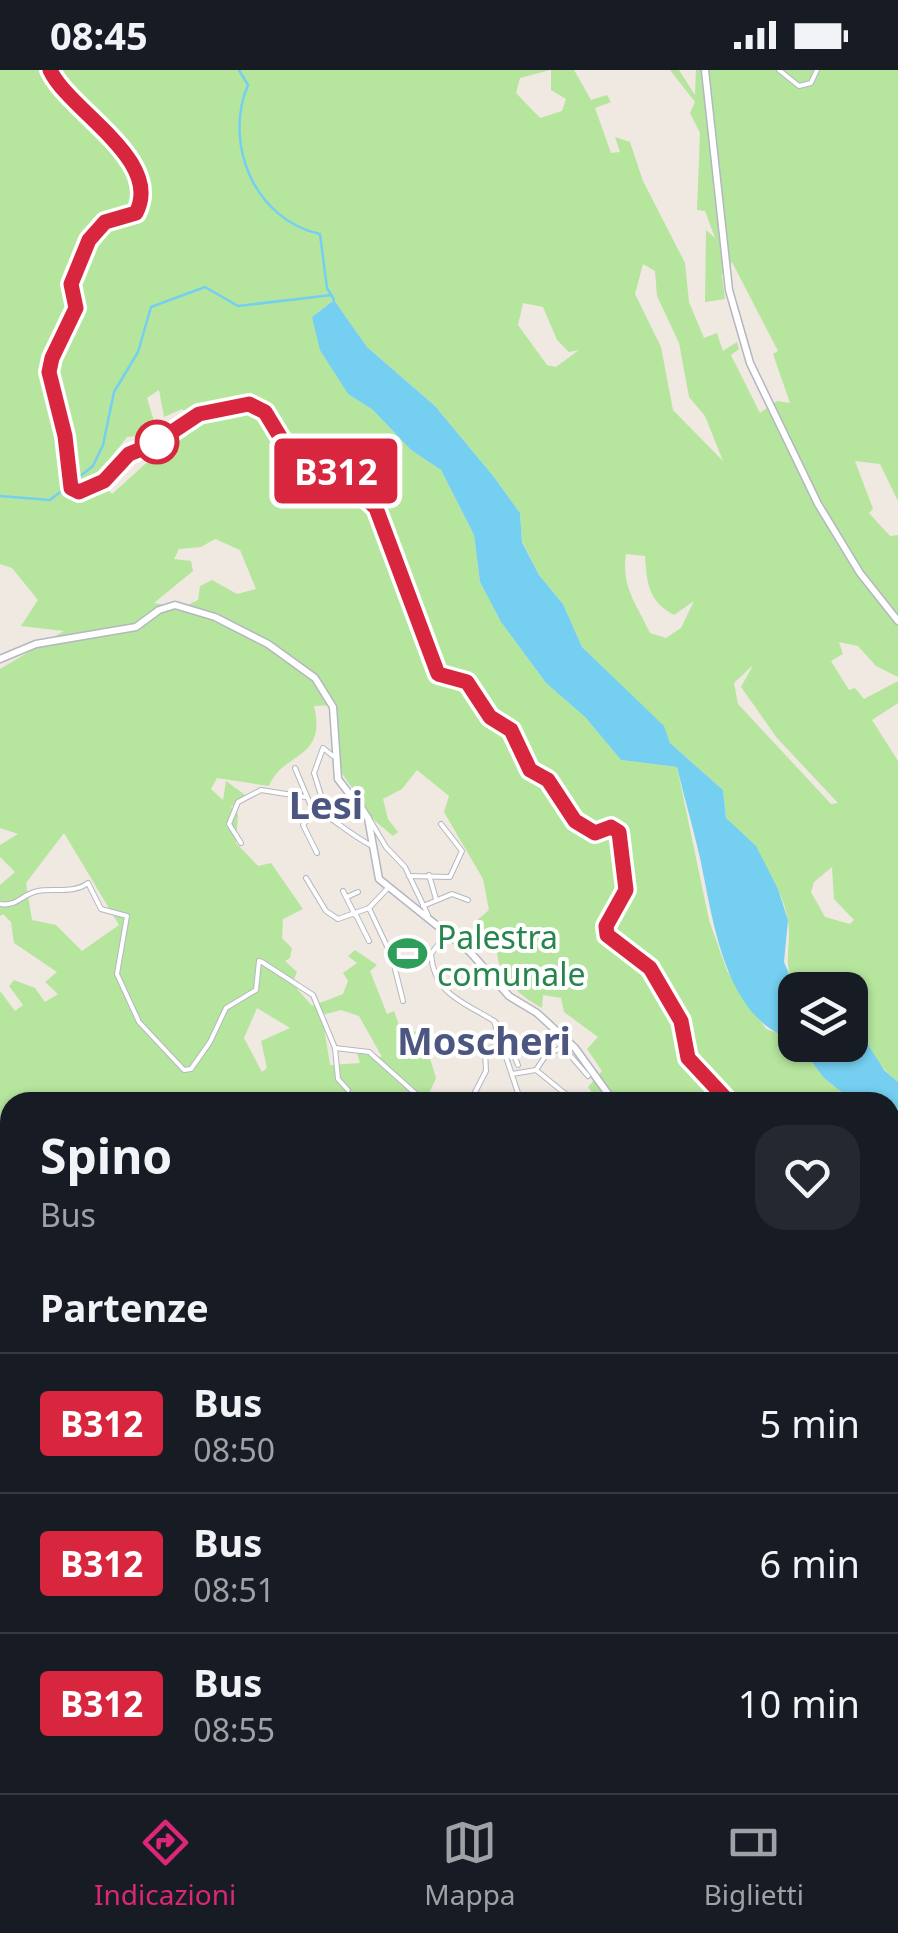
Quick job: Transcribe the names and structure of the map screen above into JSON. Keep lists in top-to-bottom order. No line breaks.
{"districts":["Lesi","Moscheri"],"places":{"sports":["Palestra comunale"]},"lines":["bus line B312"],"page":{"status":"08:45","on_map":"B312","heading":[["Spino","Bus"],"Partenze"],"list":[{"mark":"B312","name":"Bus","note":"08:50","value":"5 min"},{"mark":"B312","name":"Bus","note":"08:51","value":"6 min"},{"mark":"B312","name":"Bus","note":"08:55","value":"10 min"}],"tabs":["Indicazioni","Mappa","Biglietti"]}}
